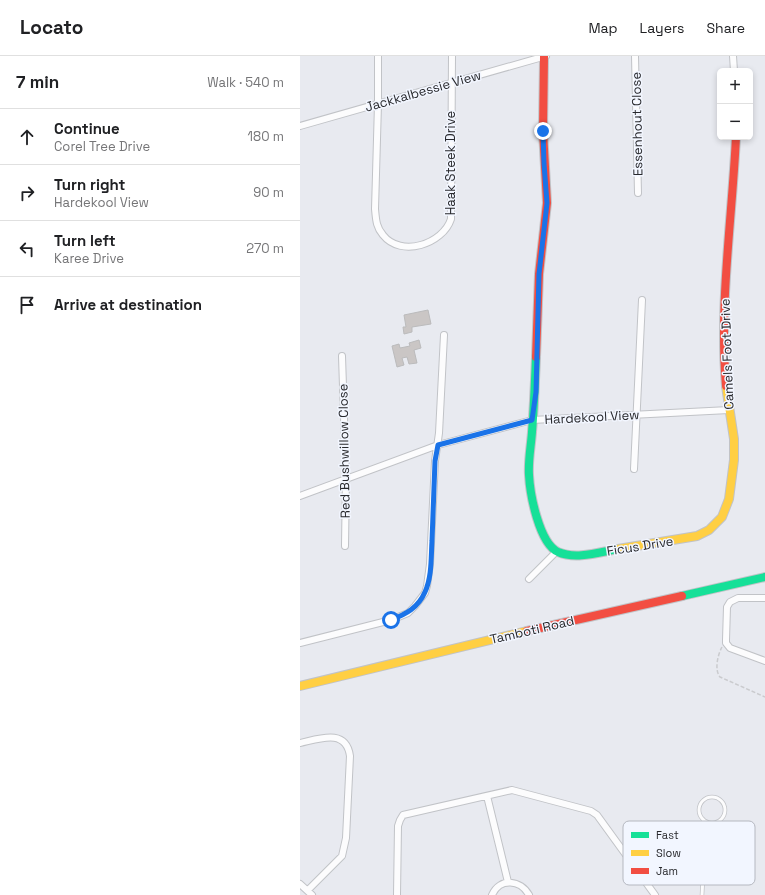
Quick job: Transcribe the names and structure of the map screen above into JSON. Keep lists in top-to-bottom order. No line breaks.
{"streets":{"street":["Jackkalbessie View","Essenhout Close","Haak Steek Drive","Camels Foot Drive","Hardekool View","Red Bushwillow Close","Ficus Drive","Tamboti Road"]},"crossings":[["Jackkalbessie View","Haak Steek Drive"],["Camels Foot Drive","Hardekool View"],["Camels Foot Drive","Ficus Drive"],["Hardekool View","Red Bushwillow Close"]],"legend":["Fast","Slow","Jam"],"page":{"header":"Locato","nav":["Map","Layers","Share"],"heading":["7 min","Walk · 540 m"],"map_buttons":["+","−"],"list":[["Continue","Corel Tree Drive","180 m"],["Turn right","Hardekool View","90 m"],["Turn left","Karee Drive","270 m"],"Arrive at destination"]}}
